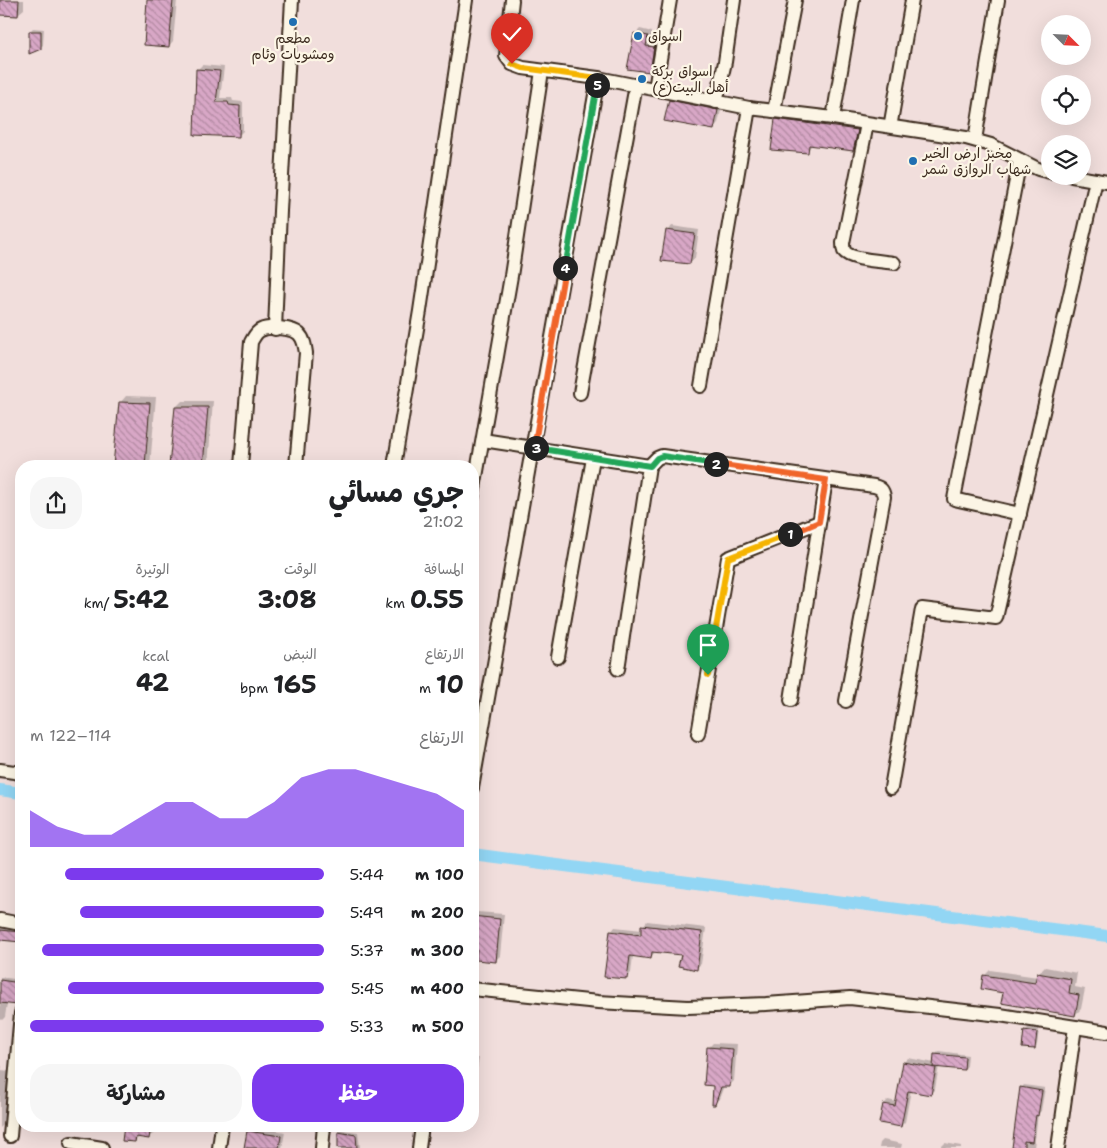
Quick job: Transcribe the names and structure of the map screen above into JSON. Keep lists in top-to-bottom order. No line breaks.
{"places":["مطعم ومشويات وئام","اسواق","اسواق بركة أهل البيت(ع)","مخبز ارض الخير شهاب الروازق شمر"],"north":"bottom right","page":{"pins":["5","4","3","2","1"],"heading":["جري مسائي","21:02"],"stats":[["المسافة","0.55 km"],["الوقت","3:08"],["الوتيرة","5:42 /km"],["الارتفاع","10 m"],["النبض","165 bpm"],["kcal","42"]],"chart":["الارتفاع","114–122 m"],"list":[{"name":"100 m","note":"5:44"},{"name":"200 m","note":"5:49"},{"name":"300 m","note":"5:37"},{"name":"400 m","note":"5:45"},{"name":"500 m","note":"5:33"}],"buttons":["حفظ","مشاركة"]}}
